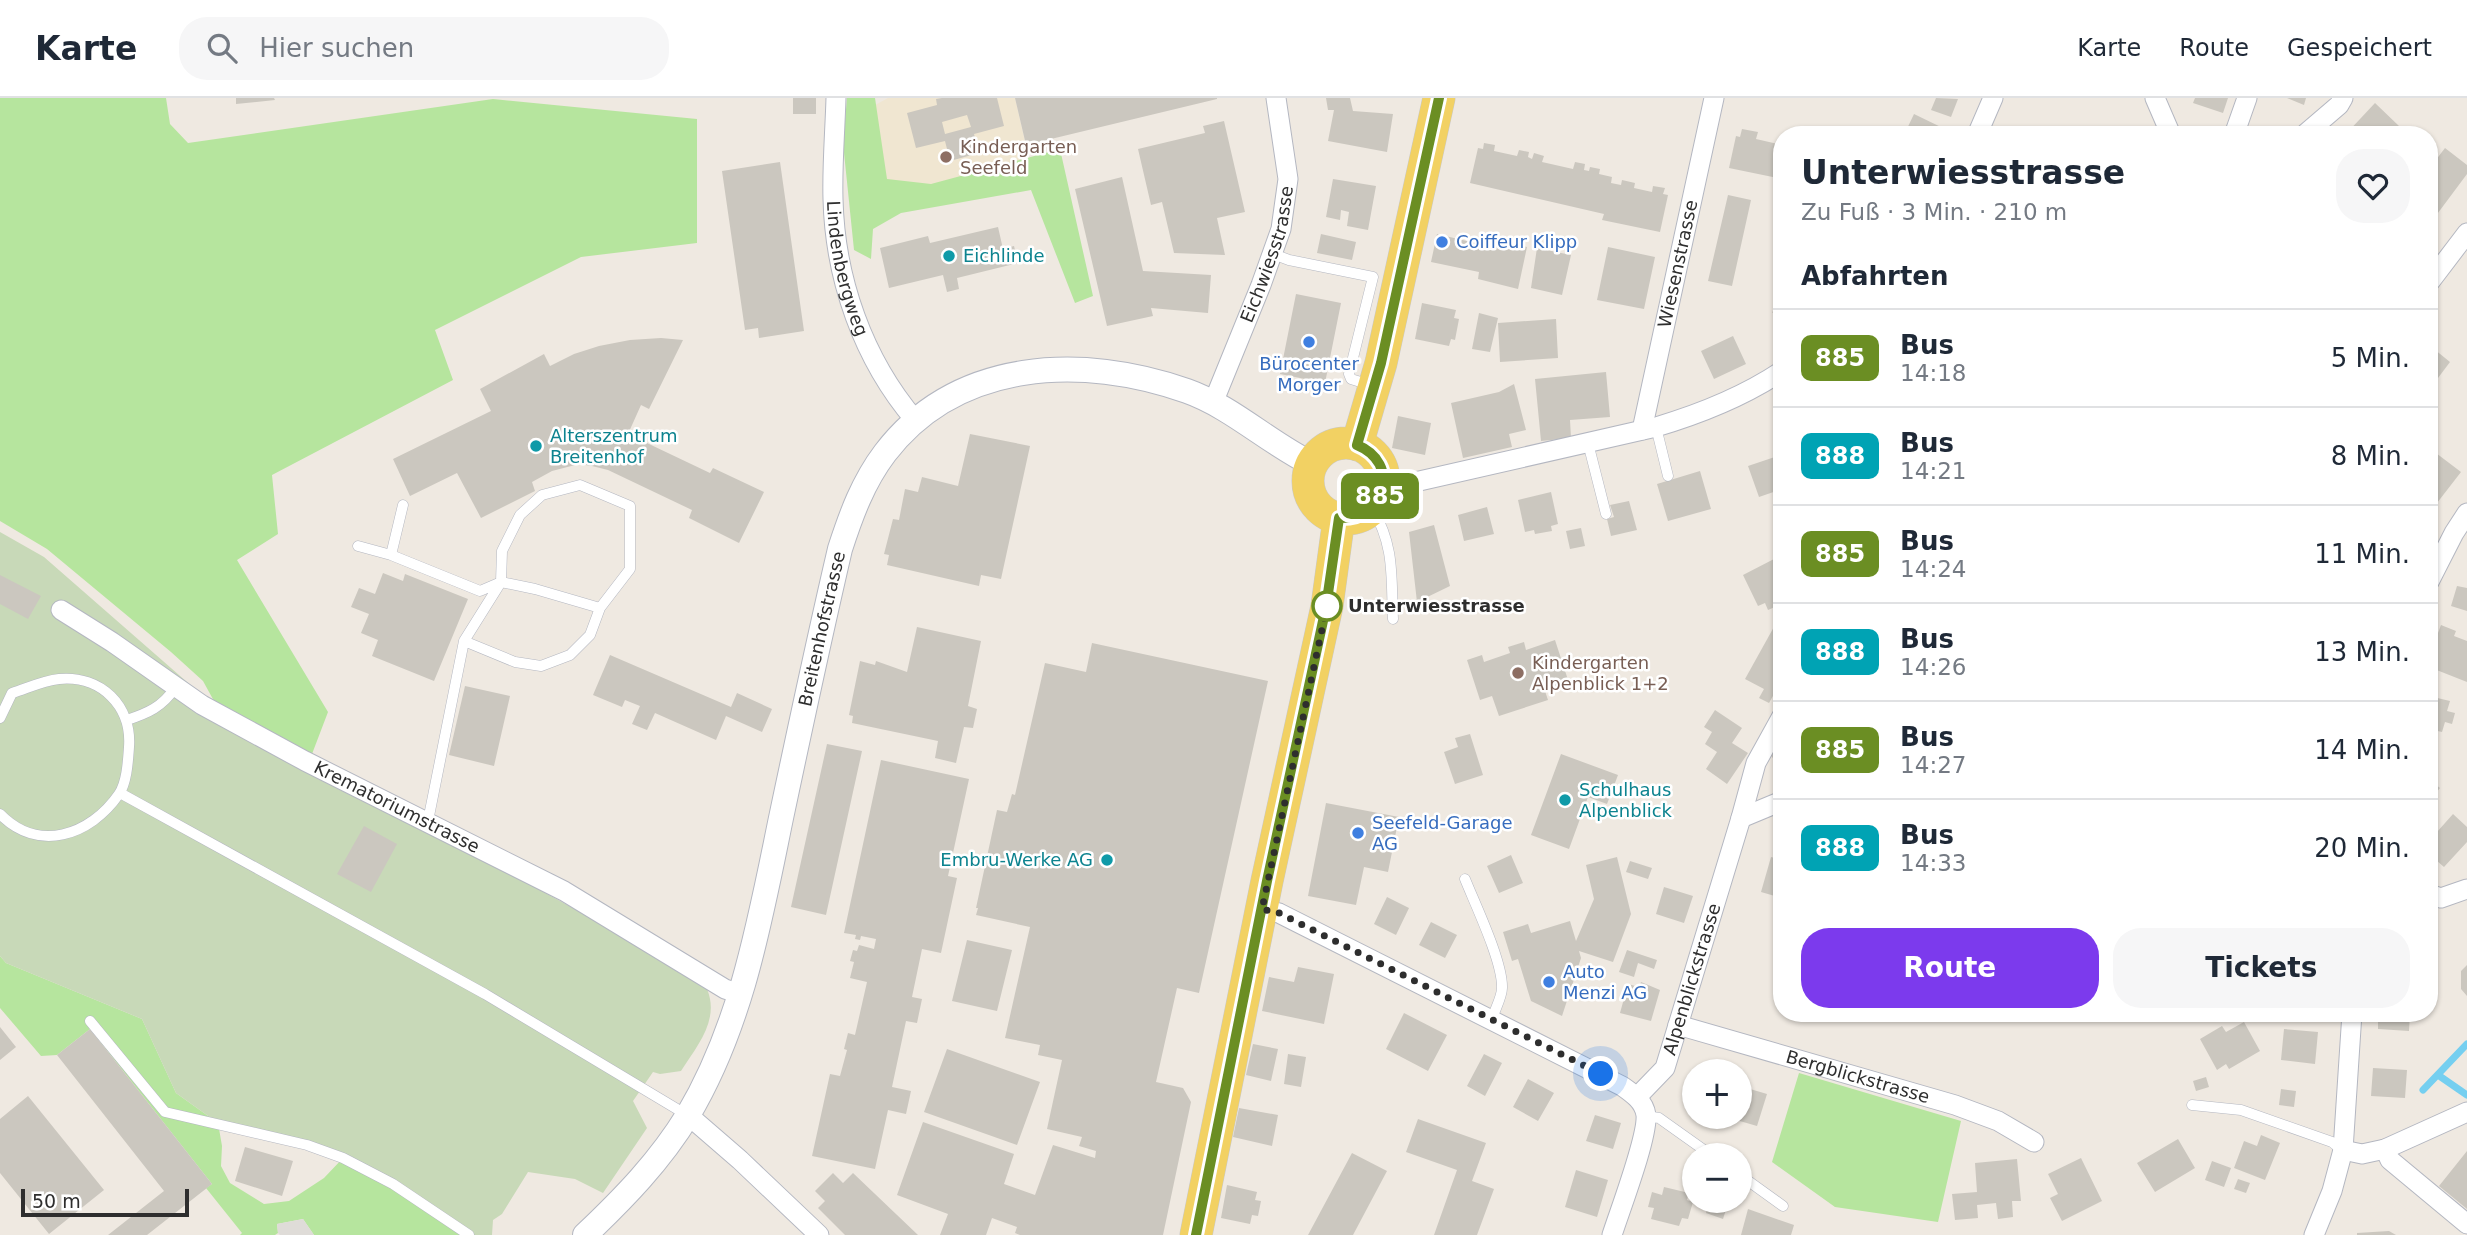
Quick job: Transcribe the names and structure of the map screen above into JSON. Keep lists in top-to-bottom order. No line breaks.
{"streets":{"street":["Eichwiesstrasse","Wiesenstrasse","Lindenbergweg","Breitenhofstrasse","Krematoriumstrasse","Alpenblickstrasse","Bergblickstrasse"]},"crossings":[["Eichwiesstrasse","Breitenhofstrasse"],["Lindenbergweg","Breitenhofstrasse"],["Breitenhofstrasse","Krematoriumstrasse"],["Alpenblickstrasse","Bergblickstrasse"]],"places":["Kindergarten Seefeld","Coiffeur Klipp","Eichlinde","Bürocenter Morger","Alterszentrum Breitenhof","Unterwiesstrasse","Kindergarten Alpenblick 1+2","Schulhaus Alpenblick","Seefeld-Garage AG","Embru-Werke AG","Auto Menzi AG"],"lines":["bus line 885"],"scale_bar":"50 m","page":{"header":"Karte","search":"Hier suchen","nav":["Karte","Route","Gespeichert"],"on_map":"885","heading":[["Unterwiesstrasse","Zu Fuß · 3 Min. · 210 m"],"Abfahrten"],"list":[{"mark":"885","name":"Bus","note":"14:18","value":"5 Min."},{"mark":"888","name":"Bus","note":"14:21","value":"8 Min."},{"mark":"885","name":"Bus","note":"14:24","value":"11 Min."},{"mark":"888","name":"Bus","note":"14:26","value":"13 Min."},{"mark":"885","name":"Bus","note":"14:27","value":"14 Min."},{"mark":"888","name":"Bus","note":"14:33","value":"20 Min."}],"buttons":["Route","Tickets"],"map_buttons":["+","−"],"scale":"50 m"}}
